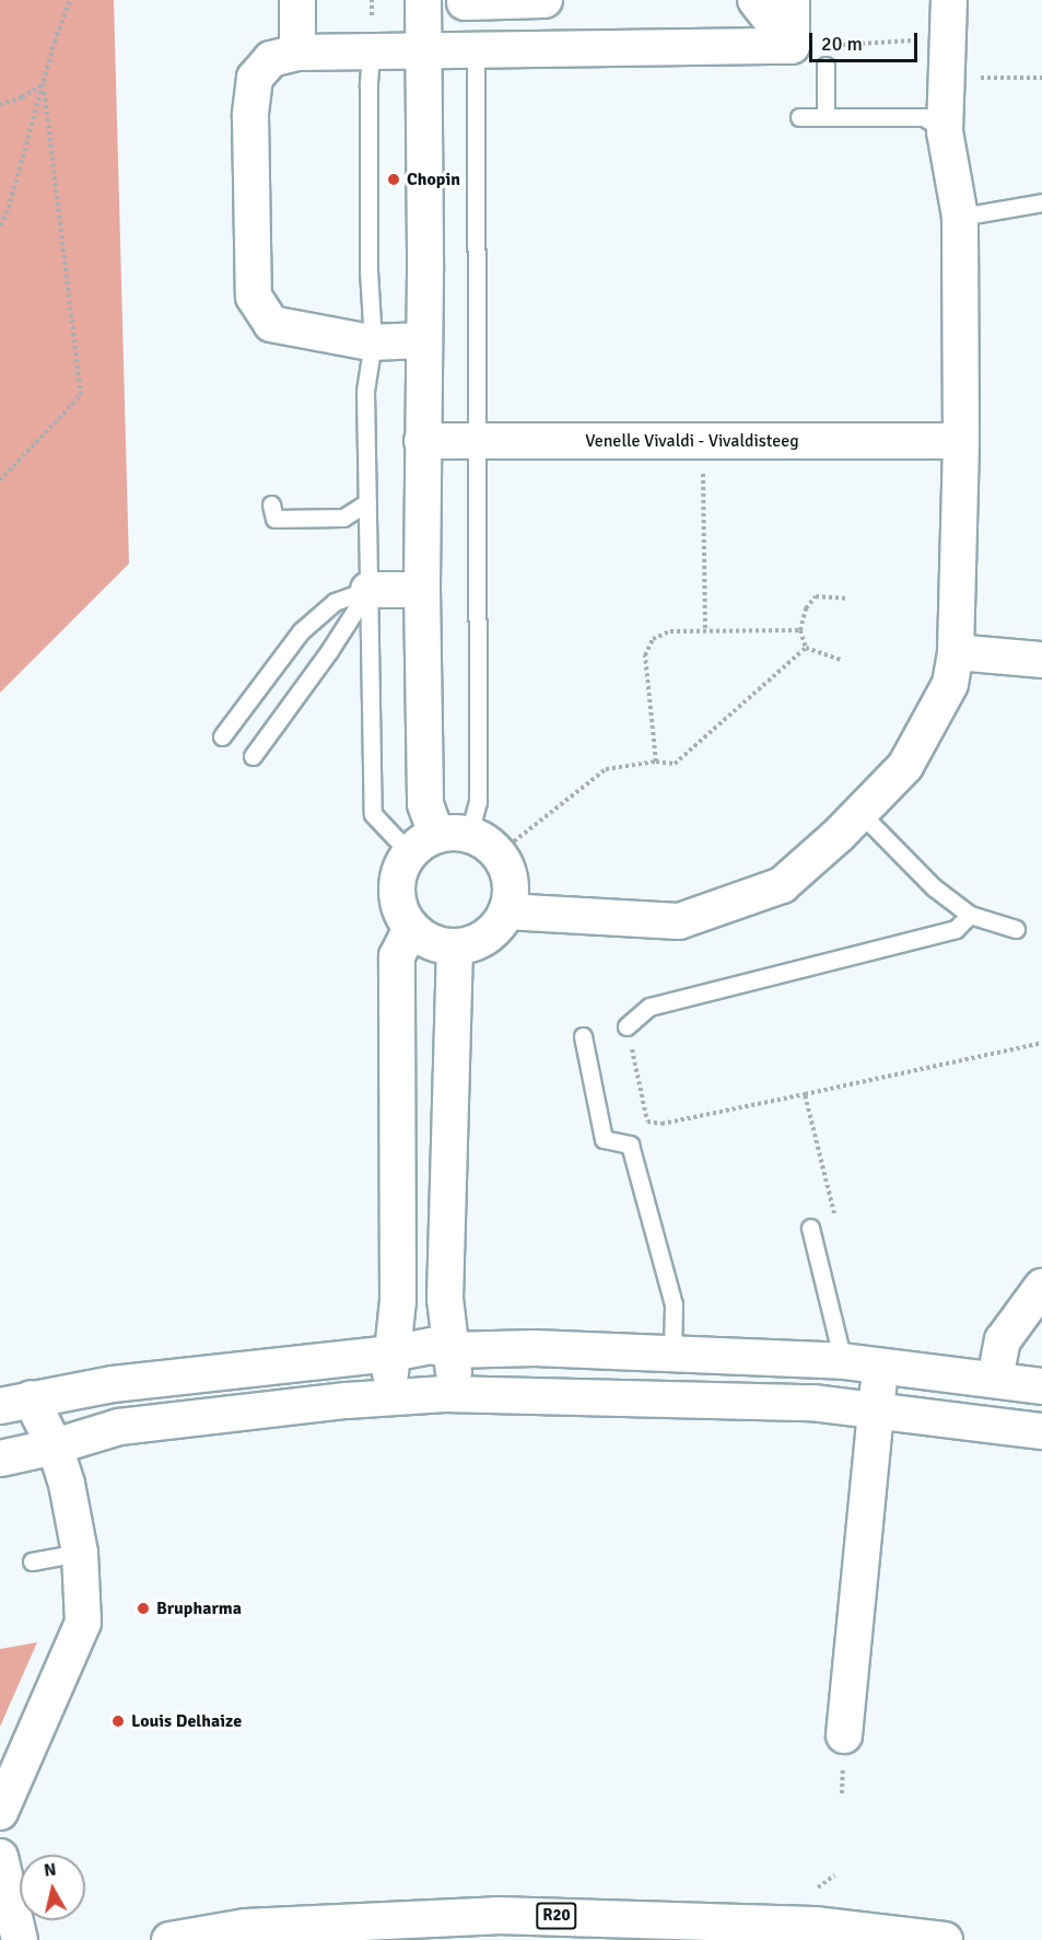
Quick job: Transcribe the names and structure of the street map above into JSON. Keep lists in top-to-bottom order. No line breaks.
{"streets":{"main road":["R20"],"street":["Venelle Vivaldi - Vivaldisteeg"]},"places":["Chopin","Brupharma","Louis Delhaize"],"scale_bar":"20 m","north":"top"}
